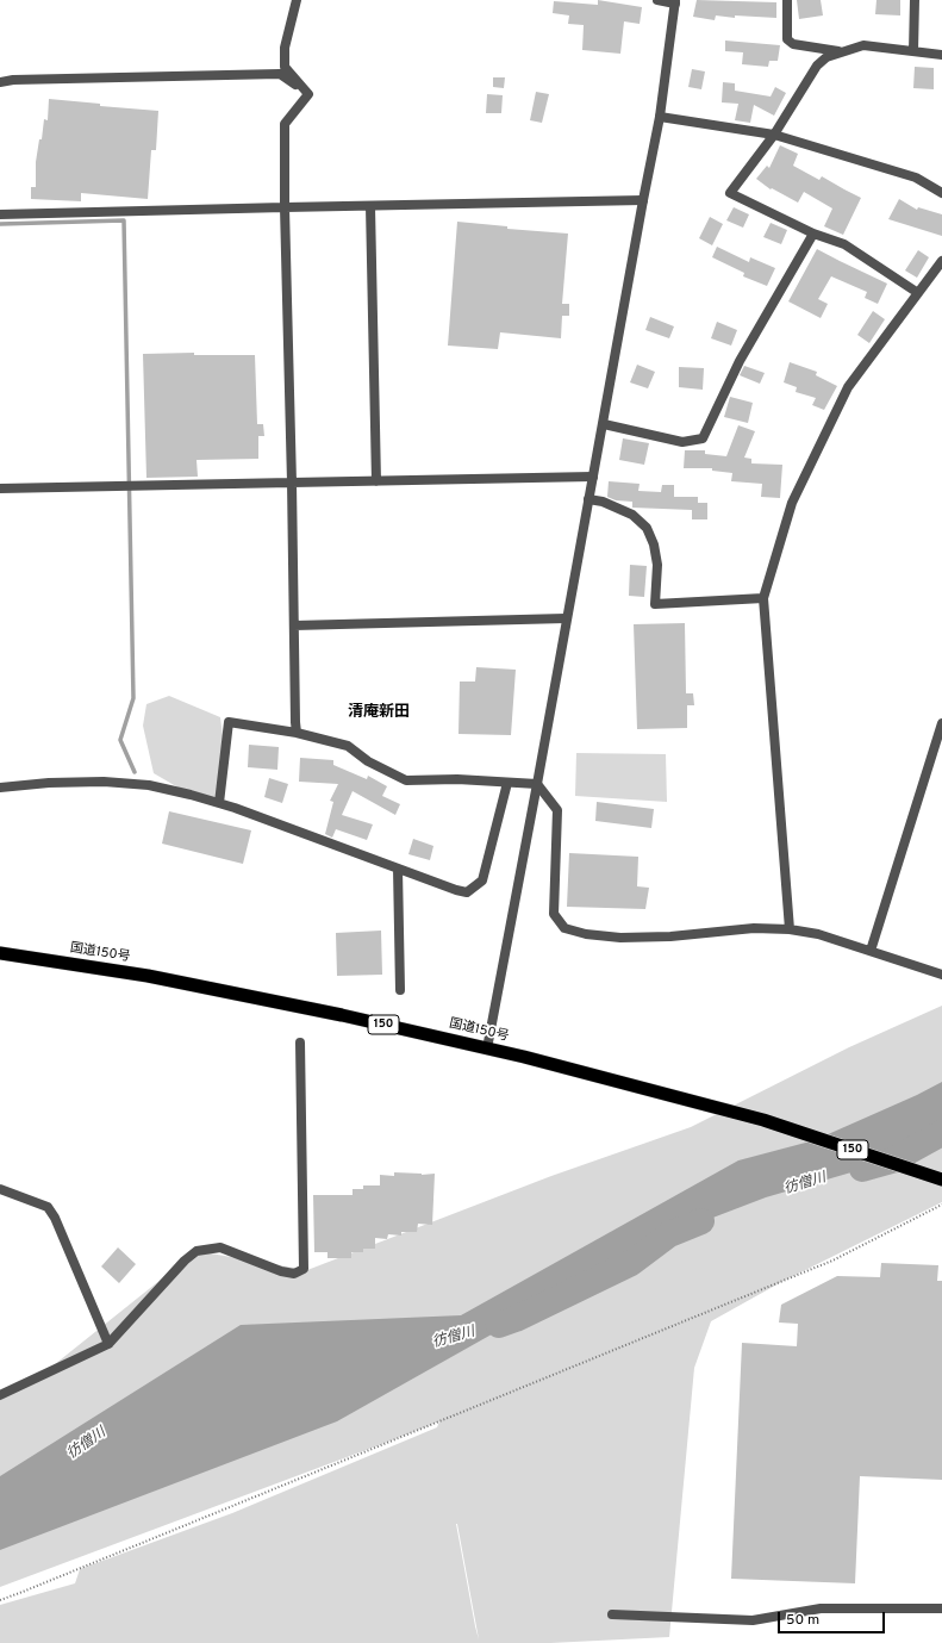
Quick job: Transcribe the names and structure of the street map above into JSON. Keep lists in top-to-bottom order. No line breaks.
{"streets":{"highway":["国道150号","150"]},"districts":["清庵新田"],"water":["彷僧川"],"scale_bar":"50 m"}
